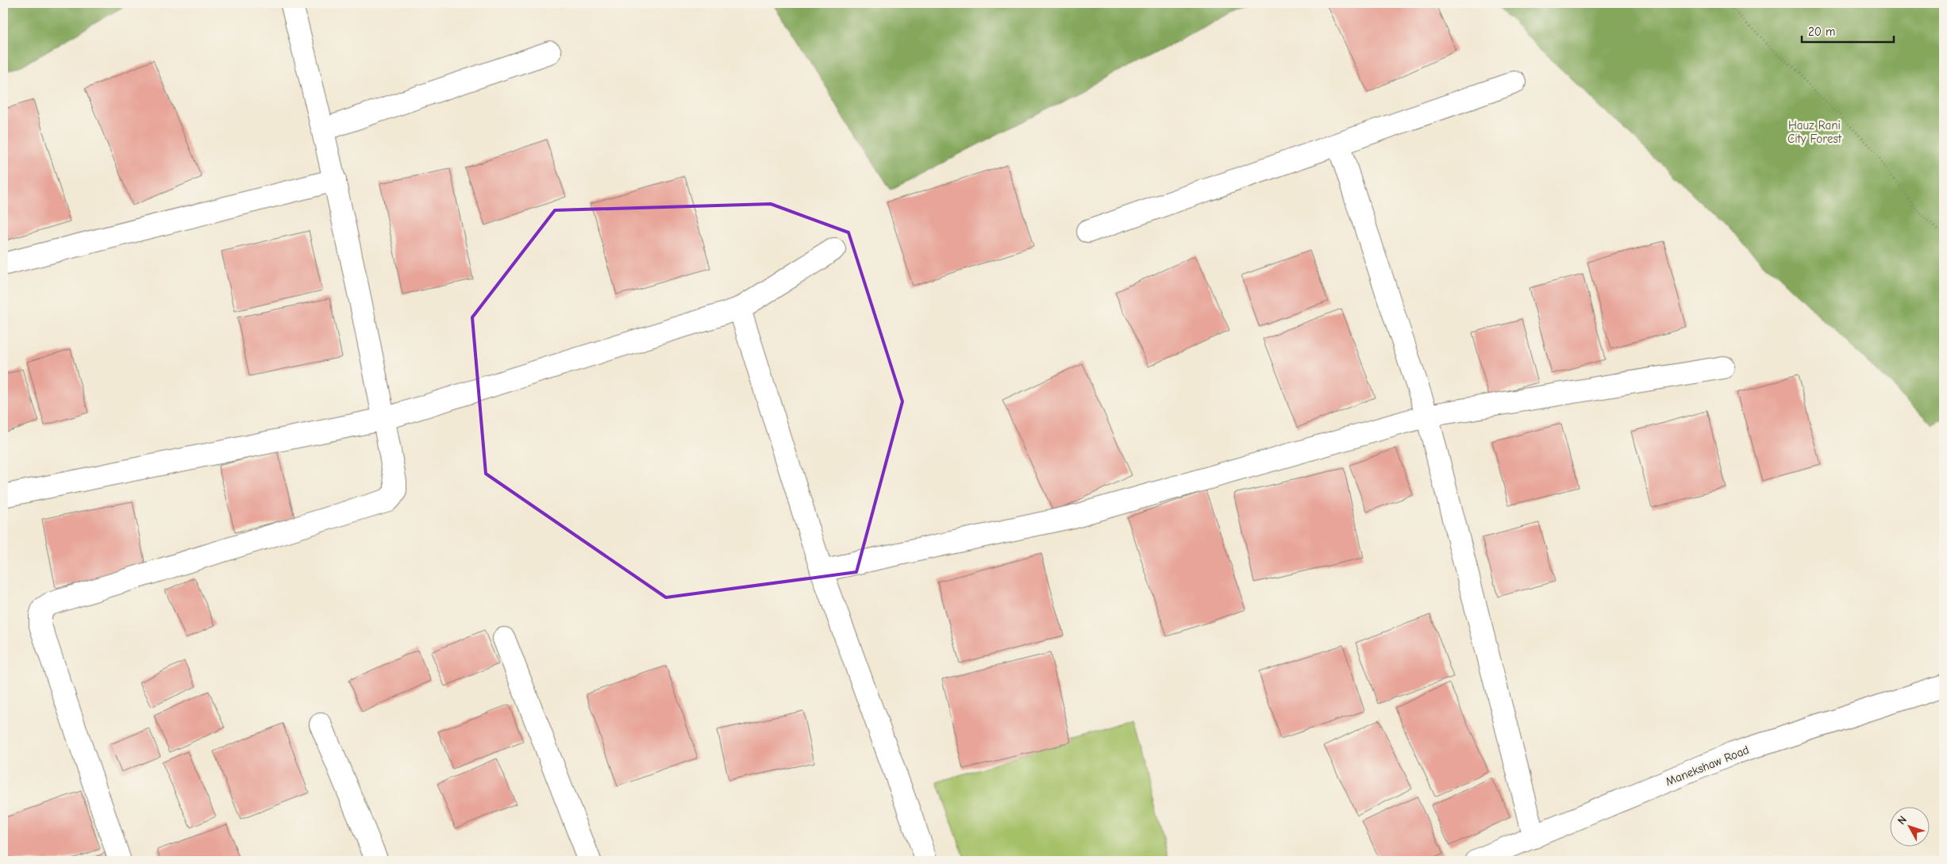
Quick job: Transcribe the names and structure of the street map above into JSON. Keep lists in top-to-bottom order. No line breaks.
{"streets":{"street":["Manekshaw Road"]},"parks":["Hauz Rani City Forest"],"scale_bar":"20 m","north":"top left"}
